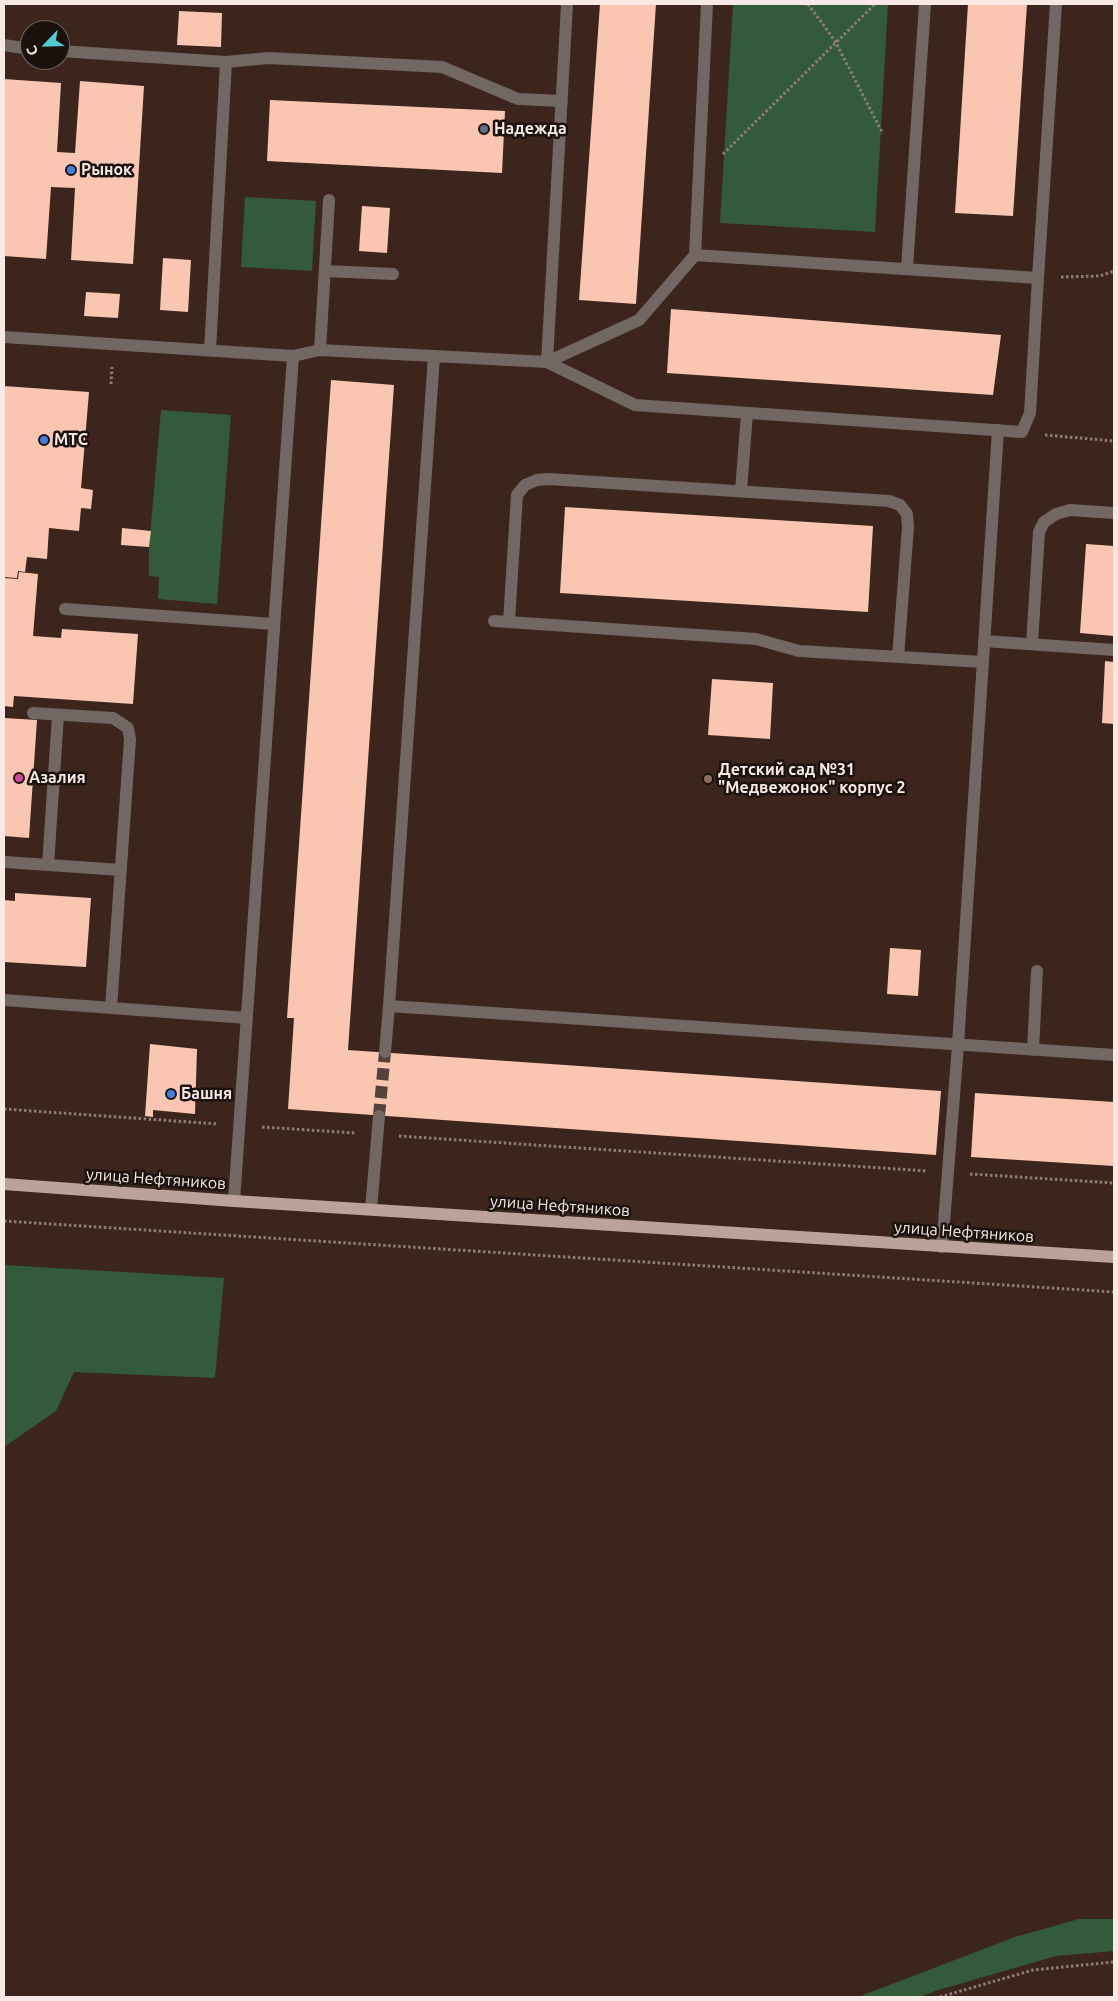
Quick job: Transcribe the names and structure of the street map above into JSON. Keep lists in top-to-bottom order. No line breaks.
{"streets":{"main road":["улица Нефтяников"]},"places":["Надежда","Рынок","МТС","Азалия","Детский сад №31 \"Медвежонок\" корпус 2","Башня"],"north":"bottom left"}
